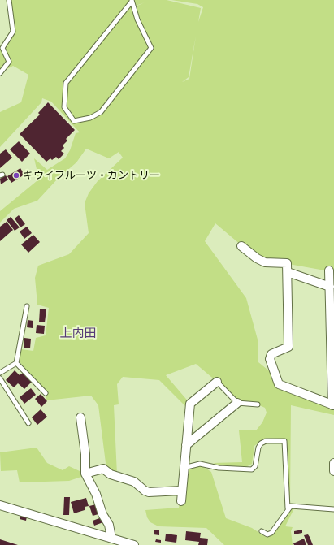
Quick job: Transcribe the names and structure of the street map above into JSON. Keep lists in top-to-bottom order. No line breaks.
{"districts":["上内田"],"places":["キウイフルーツ・カントリー"]}
